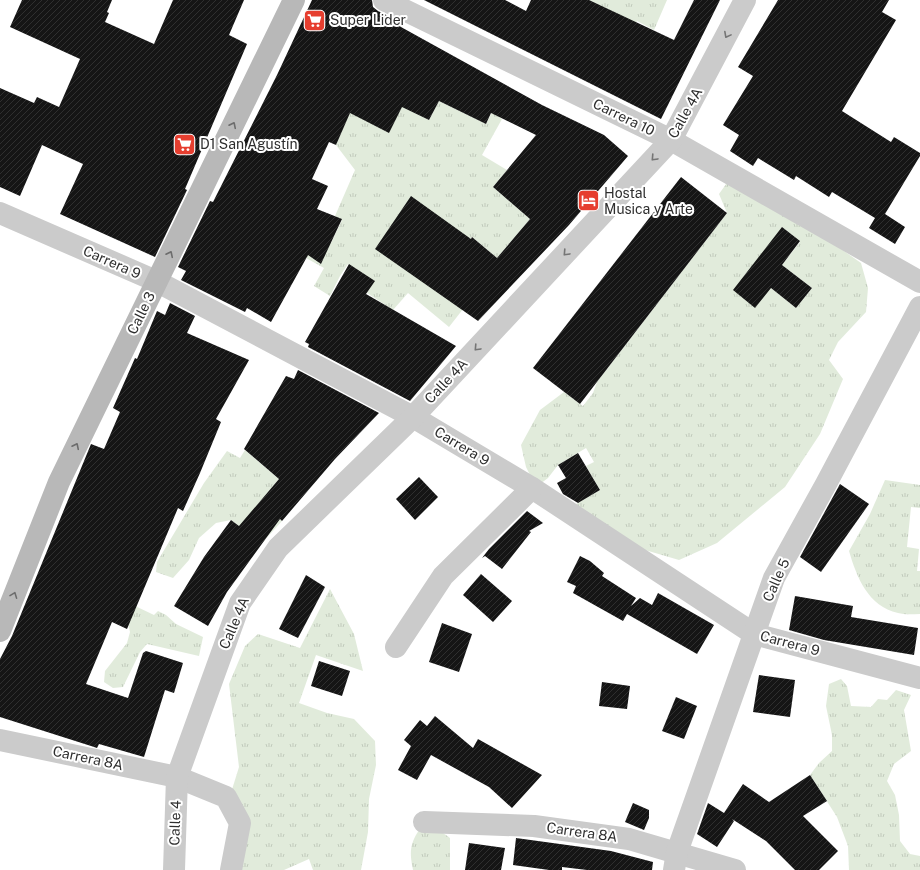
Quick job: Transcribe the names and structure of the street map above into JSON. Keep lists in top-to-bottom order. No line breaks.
{"streets":{"main road":["Calle 3"],"street":["Calle 4A","Carrera 10","Carrera 9","Calle 5","Carrera 8A","Calle 4"]},"crossings":[["Calle 4A","Carrera 10"],["Calle 4A","Carrera 9"],["Calle 4A","Carrera 8A"],["Calle 4A","Calle 4"],["Carrera 9","Calle 3"],["Carrera 9","Calle 5"],["Calle 5","Carrera 8A"],["Carrera 8A","Calle 4"]],"one_way":["Calle 4A","Calle 3"],"places":{"supermarket":["Super Lider","D1 San Agustín"],"hotel":["Hostal Musica y Arte"]}}
